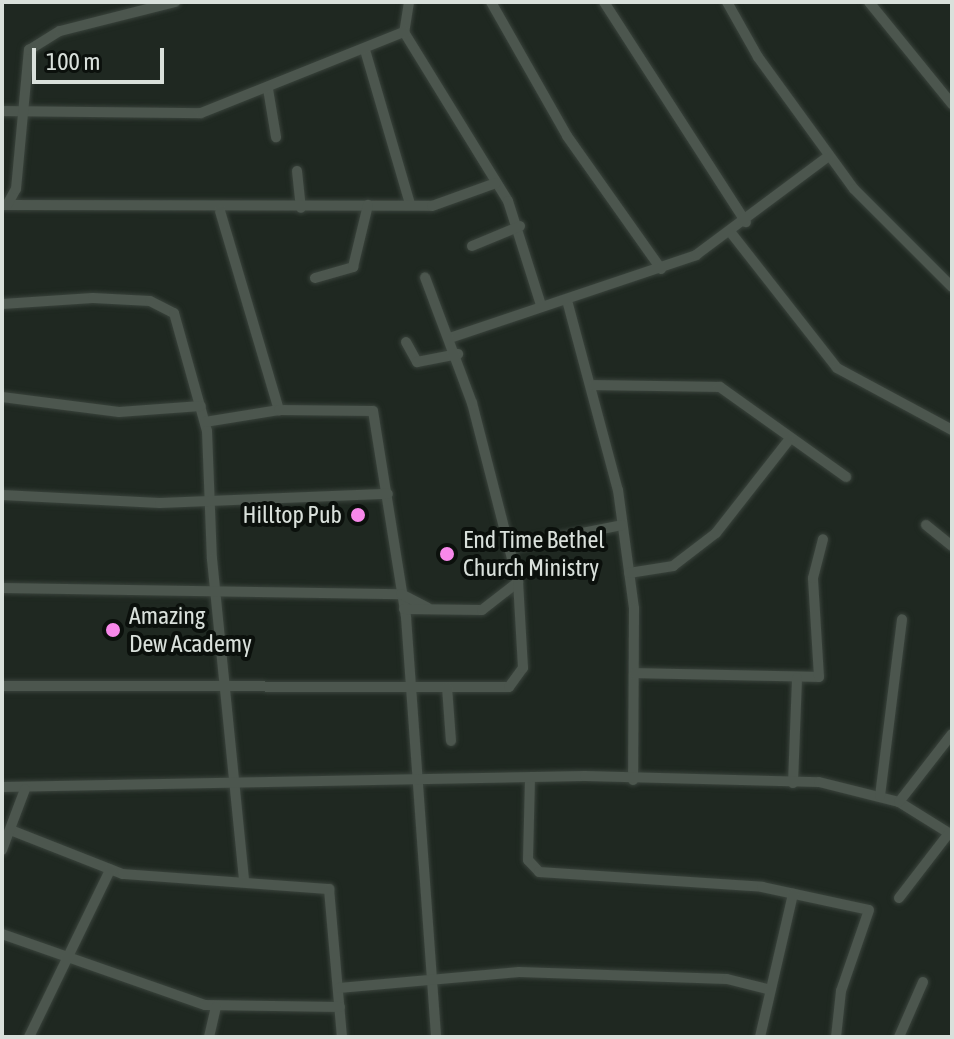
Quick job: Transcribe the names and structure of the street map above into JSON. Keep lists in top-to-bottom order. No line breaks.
{"places":["Hilltop Pub","End Time Bethel Church Ministry","Amazing Dew Academy"],"scale_bar":"100 m"}
